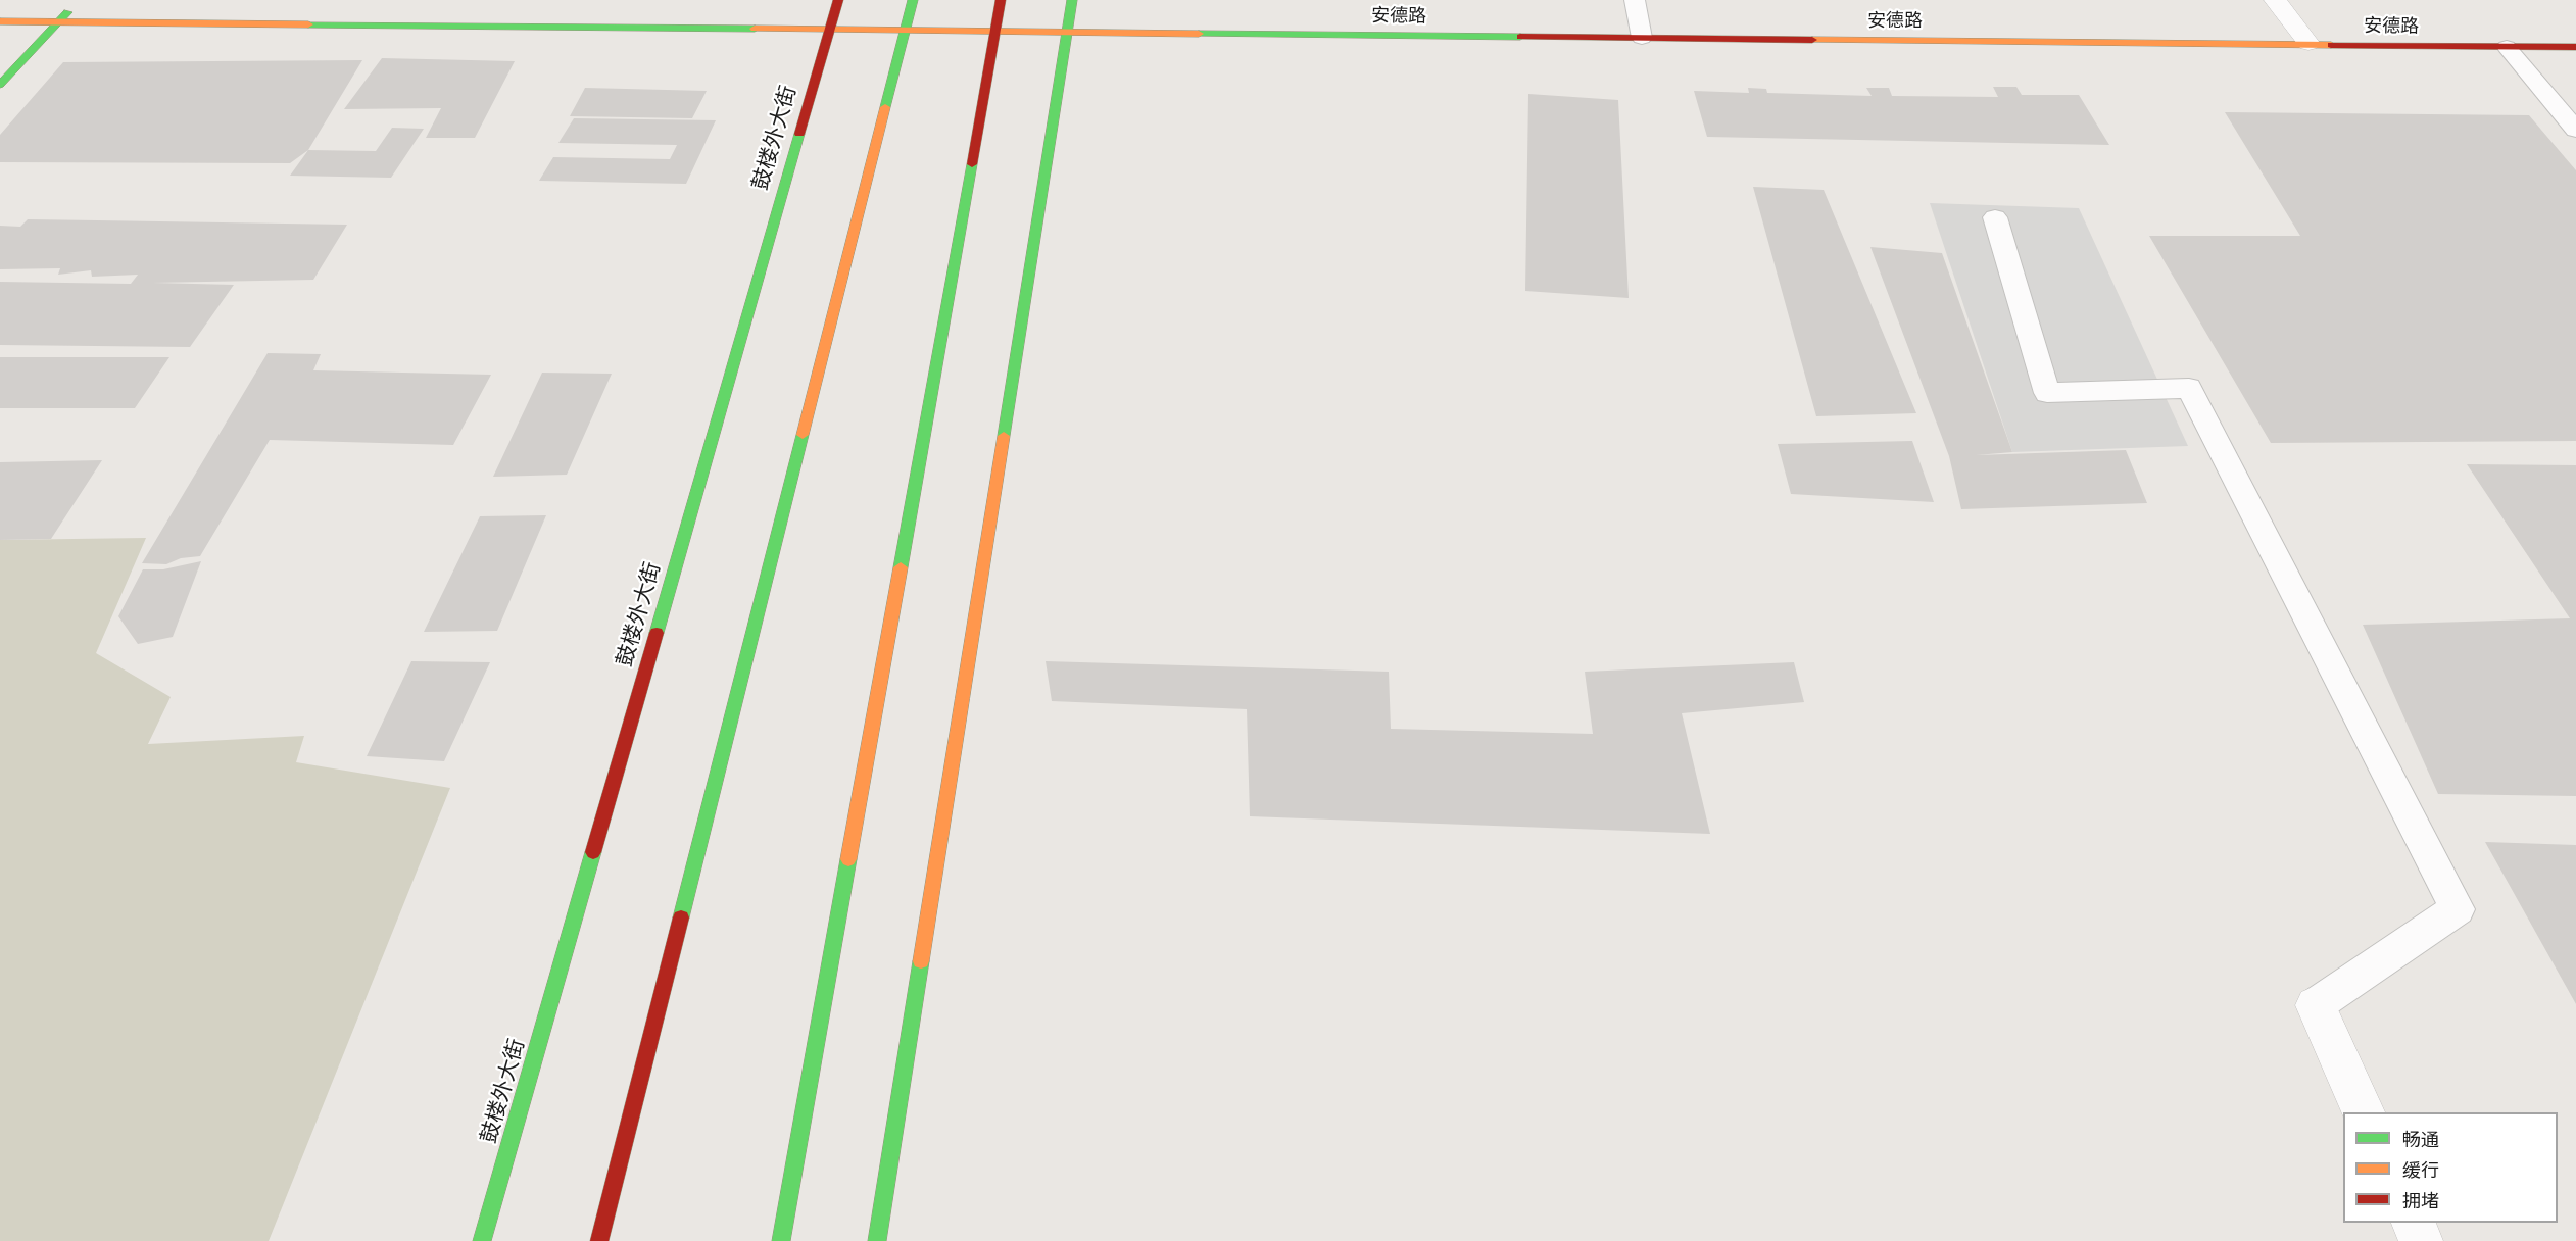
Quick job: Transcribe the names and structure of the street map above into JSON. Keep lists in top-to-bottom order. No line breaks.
{"streets":{"street":["安德路","鼓楼外大街"]},"crossings":[["安德路","鼓楼外大街"]],"legend":["畅通","缓行","拥堵"]}
